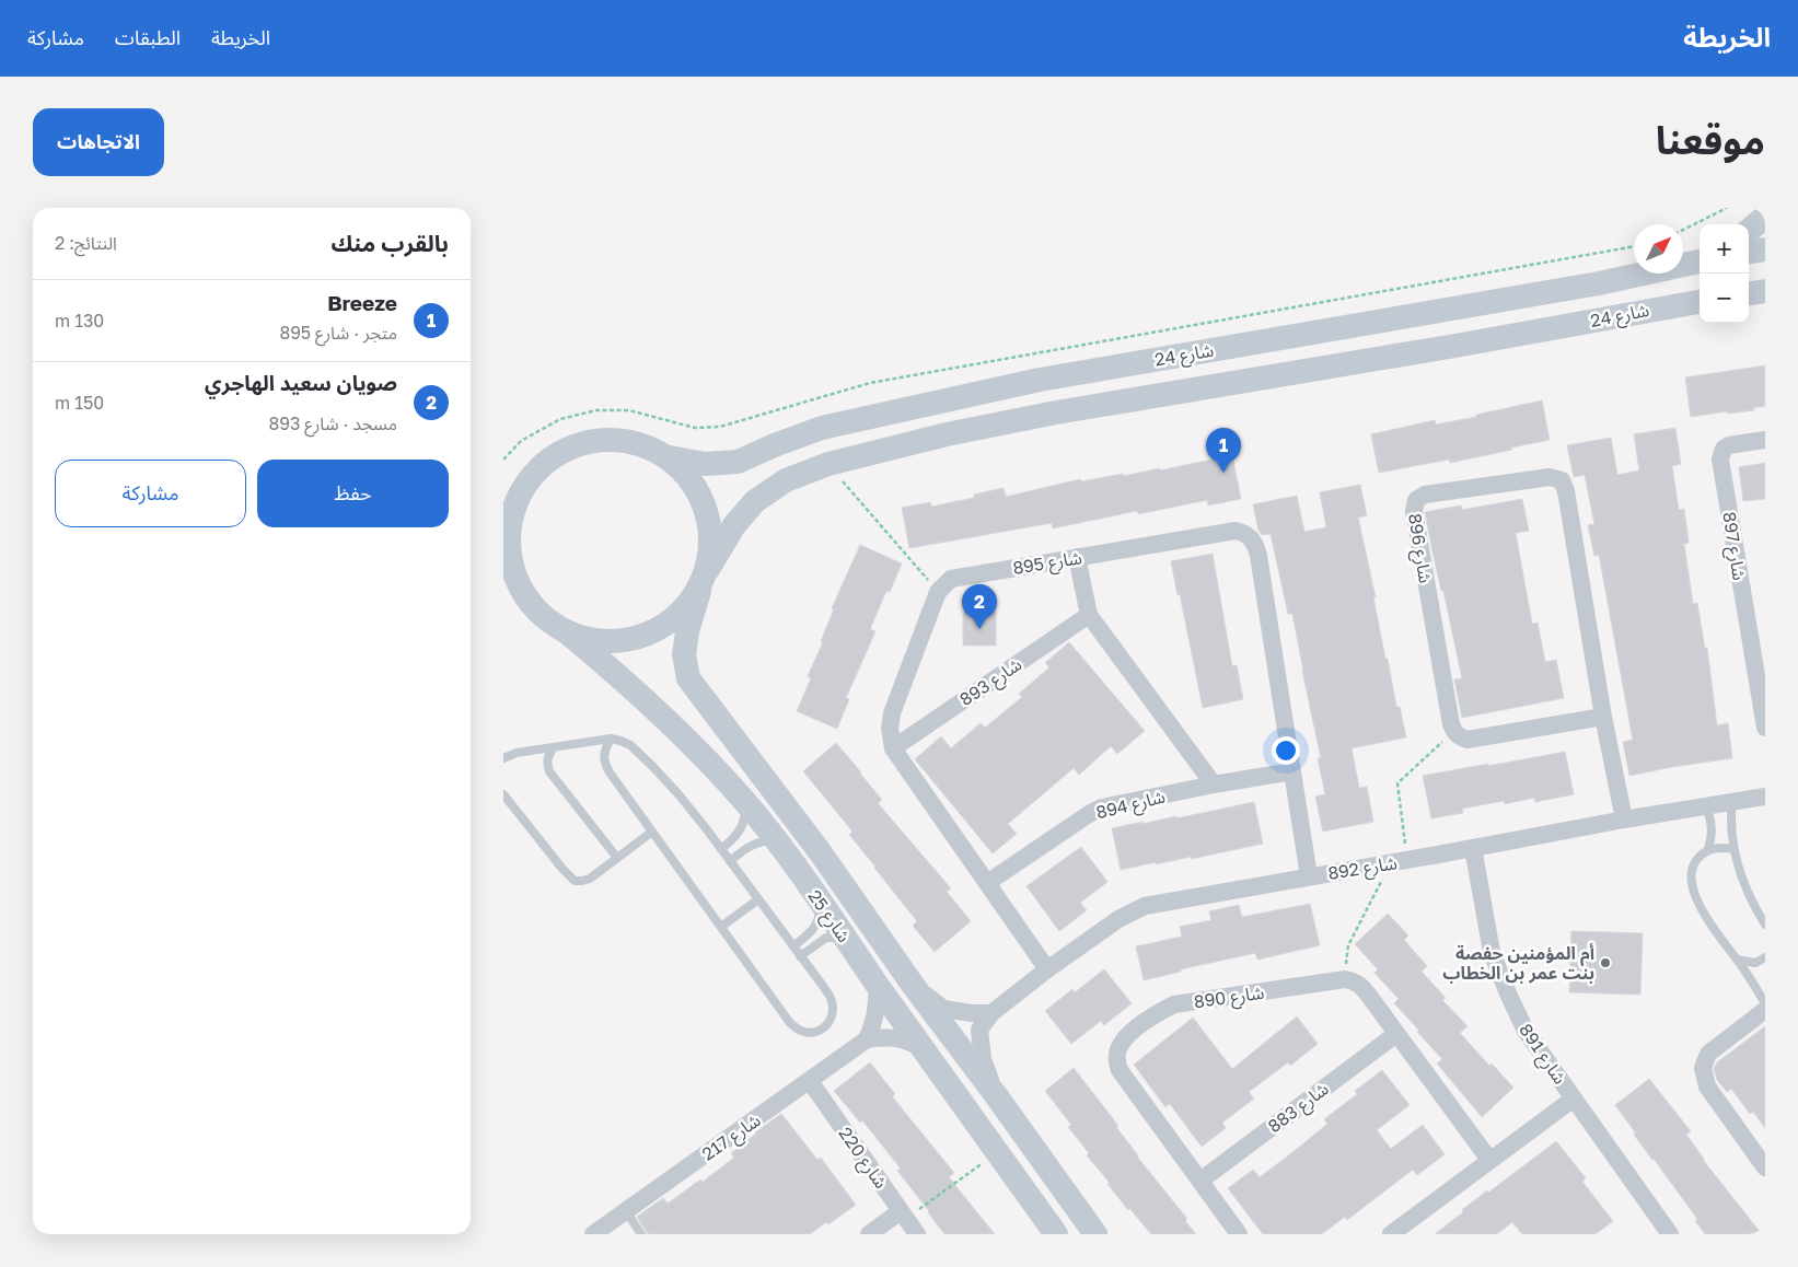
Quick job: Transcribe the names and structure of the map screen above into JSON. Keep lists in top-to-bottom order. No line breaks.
{"streets":{"street":["شارع 24","شارع 897","شارع 896","شارع 895","شارع 893","شارع 894","شارع 892","شارع 25","شارع 890","شارع 891","شارع 883","شارع 217","شارع 220"]},"crossings":[["شارع 24","شارع 25"],["شارع 896","شارع 892"],["شارع 895","شارع 894"],["شارع 895","شارع 892"],["شارع 892","شارع 25"],["شارع 892","شارع 891"],["شارع 890","شارع 883"],["شارع 217","شارع 220"]],"places":["أم المؤمنين حفصة بنت عمر بن الخطاب"],"north":"top right","page":{"header":"الخريطة","nav":["الخريطة","الطبقات","مشاركة"],"title":"موقعنا","buttons":["الاتجاهات",["حفظ","مشاركة"]],"heading":["بالقرب منك","النتائج: 2"],"map_buttons":["+","−"],"list":[{"mark":"1","name":"Breeze","note":"متجر · شارع 895","value":"130 m"},{"mark":"2","name":"صويان سعيد الهاجري","note":"مسجد · شارع 893","value":"150 m"}],"pins":["1","2"]}}
